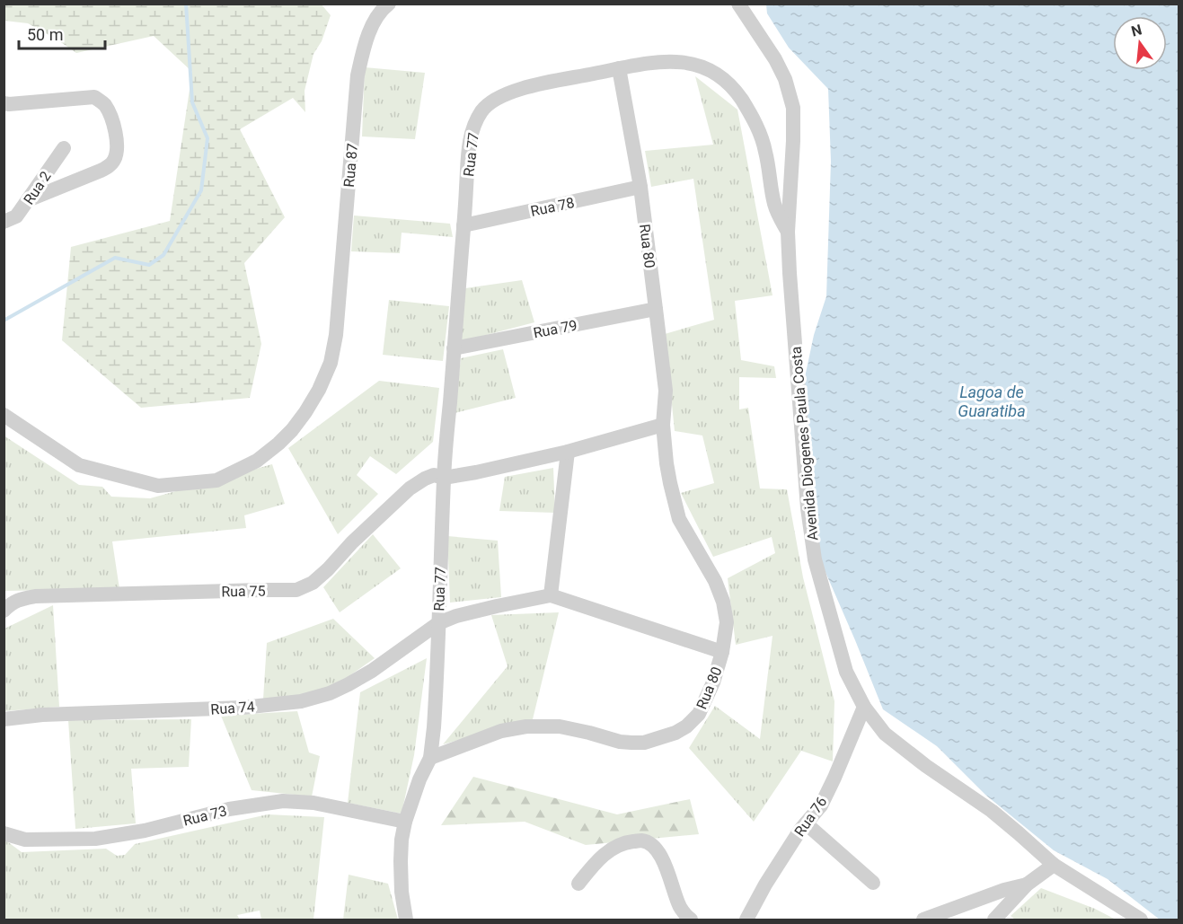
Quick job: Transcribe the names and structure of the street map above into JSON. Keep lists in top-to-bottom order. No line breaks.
{"streets":{"street":["Rua 77","Rua 87","Rua 2","Rua 78","Rua 80","Rua 79","Avenida Diogenes Paula Costa","Rua 75","Rua 74","Rua 73","Rua 76"]},"crossings":[["Rua 77","Rua 78"],["Rua 77","Rua 80"],["Rua 77","Rua 79"],["Rua 77","Avenida Diogenes Paula Costa"],["Rua 77","Rua 75"],["Rua 77","Rua 74"],["Rua 78","Rua 80"],["Rua 80","Rua 79"],["Avenida Diogenes Paula Costa","Rua 76"]],"water":["Lagoa de Guaratiba"],"scale_bar":"50 m","north":"top"}
